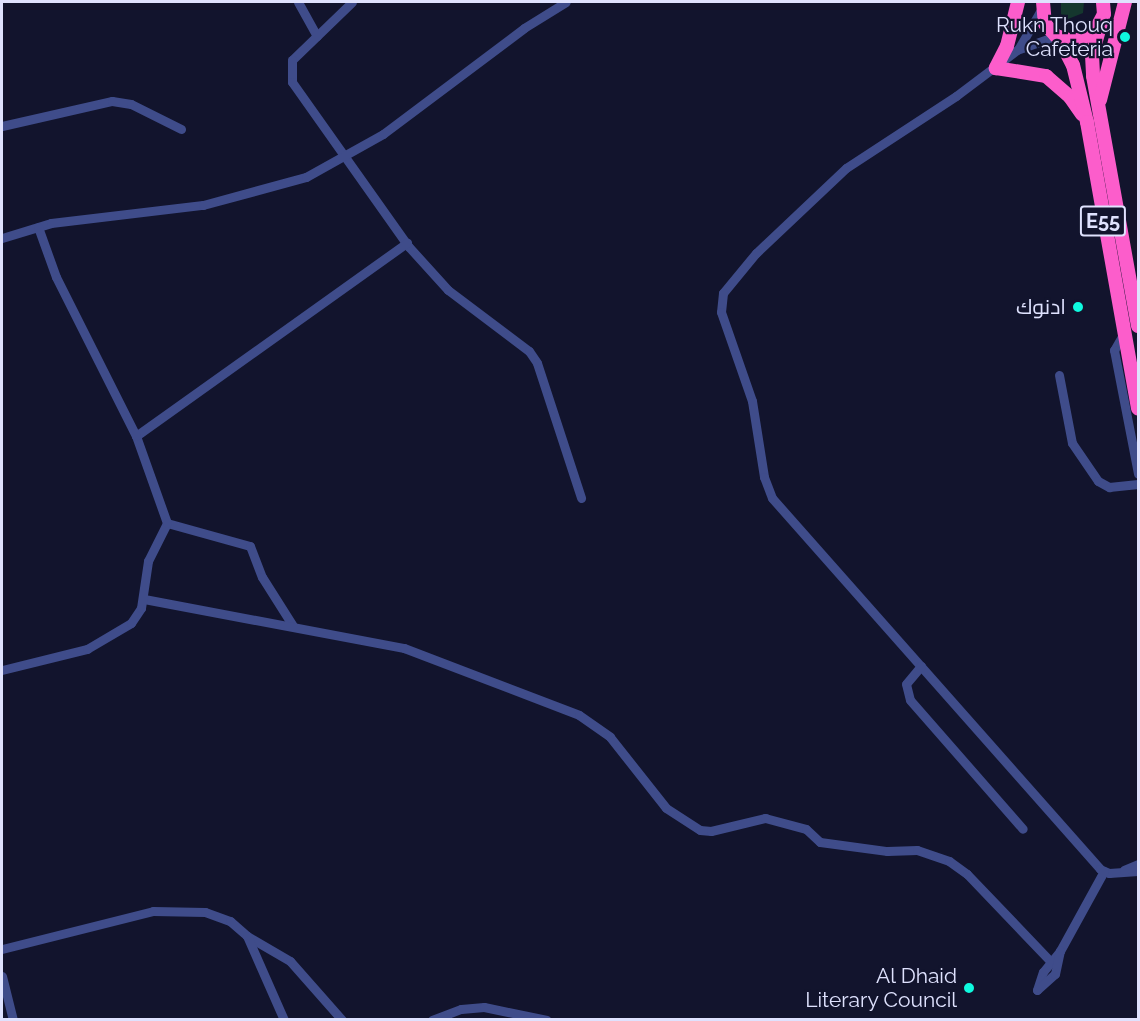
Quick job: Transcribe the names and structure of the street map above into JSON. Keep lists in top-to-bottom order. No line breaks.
{"streets":{"highway":["E55"]},"places":["Rukn Thouq Cafeteria","ادنوك","Al Dhaid Literary Council"]}
